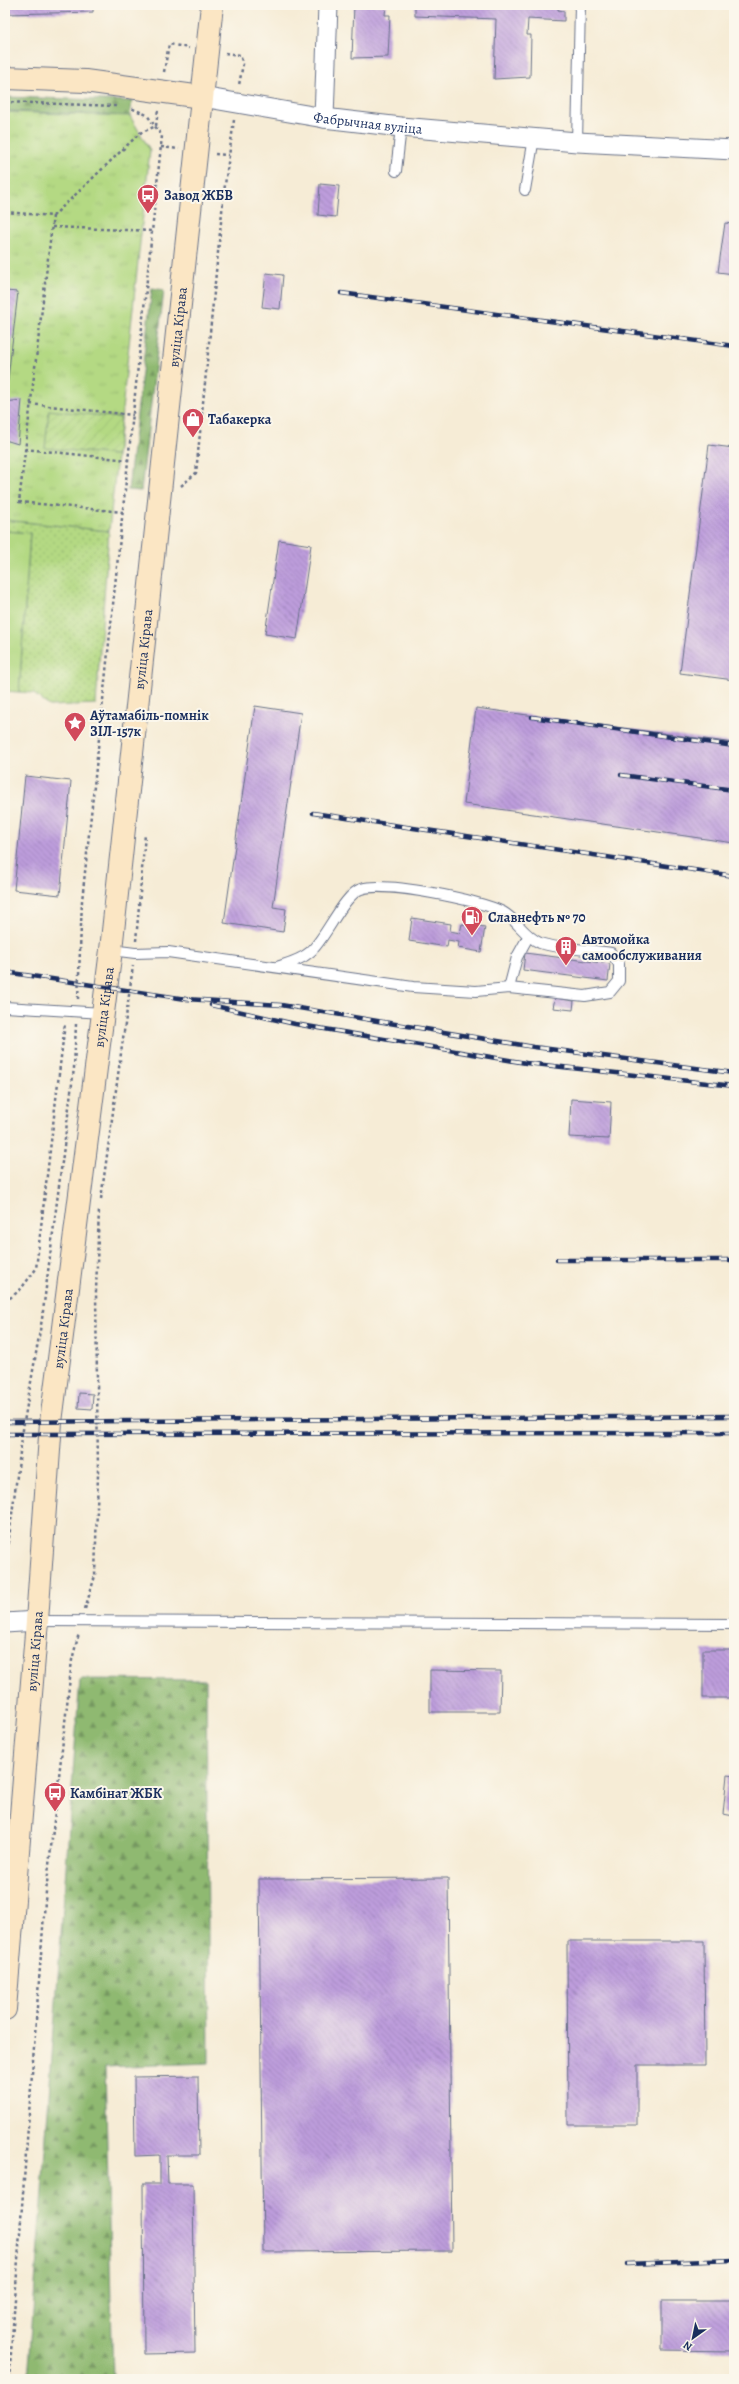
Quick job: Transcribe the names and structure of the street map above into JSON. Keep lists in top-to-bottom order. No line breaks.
{"streets":{"main road":["Фабрычная вуліца","вуліца Кірава"]},"crossings":[["Фабрычная вуліца","вуліца Кірава"]],"places":{"bus stop":["Завод ЖБВ","Камбінат ЖБК"],"shop":["Табакерка"],"place":["Аўтамабіль-помнік ЗІЛ-157к"],"fuel station":["Славнефть № 70"],"building":["Автомойка самообслуживания"]},"north":"bottom left"}
